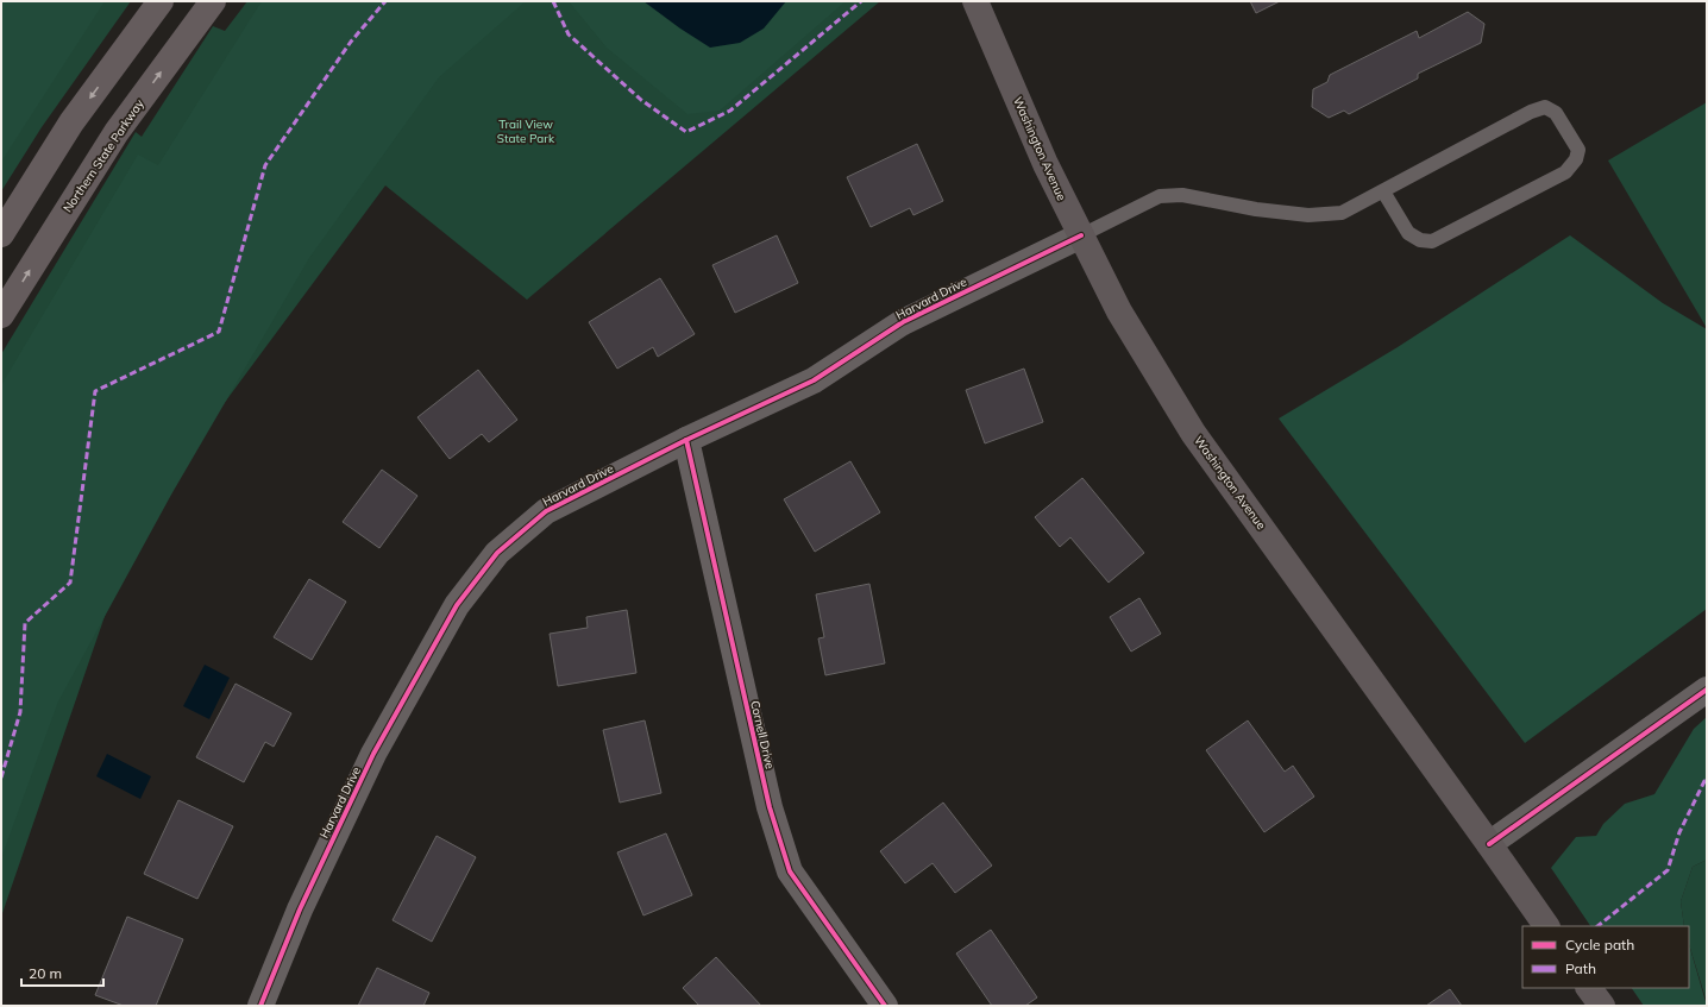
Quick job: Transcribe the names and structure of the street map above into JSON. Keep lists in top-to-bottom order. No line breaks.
{"streets":{"highway":["Northern State Parkway"],"main road":["Washington Avenue"],"street":["Harvard Drive","Cornell Drive"]},"crossings":[["Washington Avenue","Harvard Drive"],["Harvard Drive","Cornell Drive"]],"parks":["Trail View State Park"],"legend":["Cycle path","Path"],"scale_bar":"20 m"}
